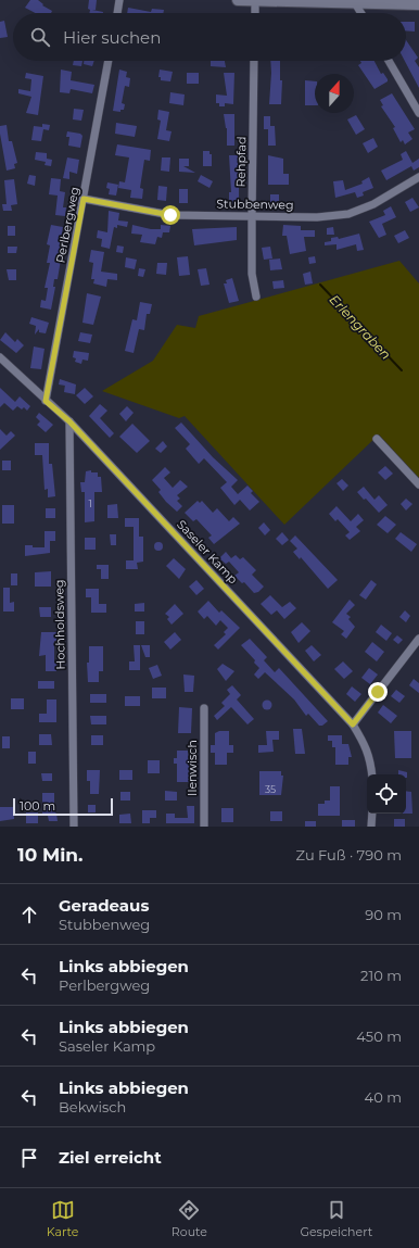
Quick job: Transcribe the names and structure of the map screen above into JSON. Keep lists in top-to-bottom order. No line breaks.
{"streets":{"street":["Rehpfad","Stubbenweg","Perlbergweg","Saseler Kamp","Hochholdsweg","Ilenwisch"]},"crossings":[["Rehpfad","Stubbenweg"],["Stubbenweg","Perlbergweg"],["Perlbergweg","Saseler Kamp"],["Saseler Kamp","Hochholdsweg"]],"water":["Erlengraben"],"house_numbers":["1","35"],"scale_bar":"100 m","north":"top","page":{"search":"Hier suchen","scale":"100 m","heading":["10 Min.","Zu Fuß · 790 m"],"list":[["Geradeaus","Stubbenweg","90 m"],["Links abbiegen","Perlbergweg","210 m"],["Links abbiegen","Saseler Kamp","450 m"],["Links abbiegen","Bekwisch","40 m"],"Ziel erreicht"],"nav":["Karte","Route","Gespeichert"]}}
